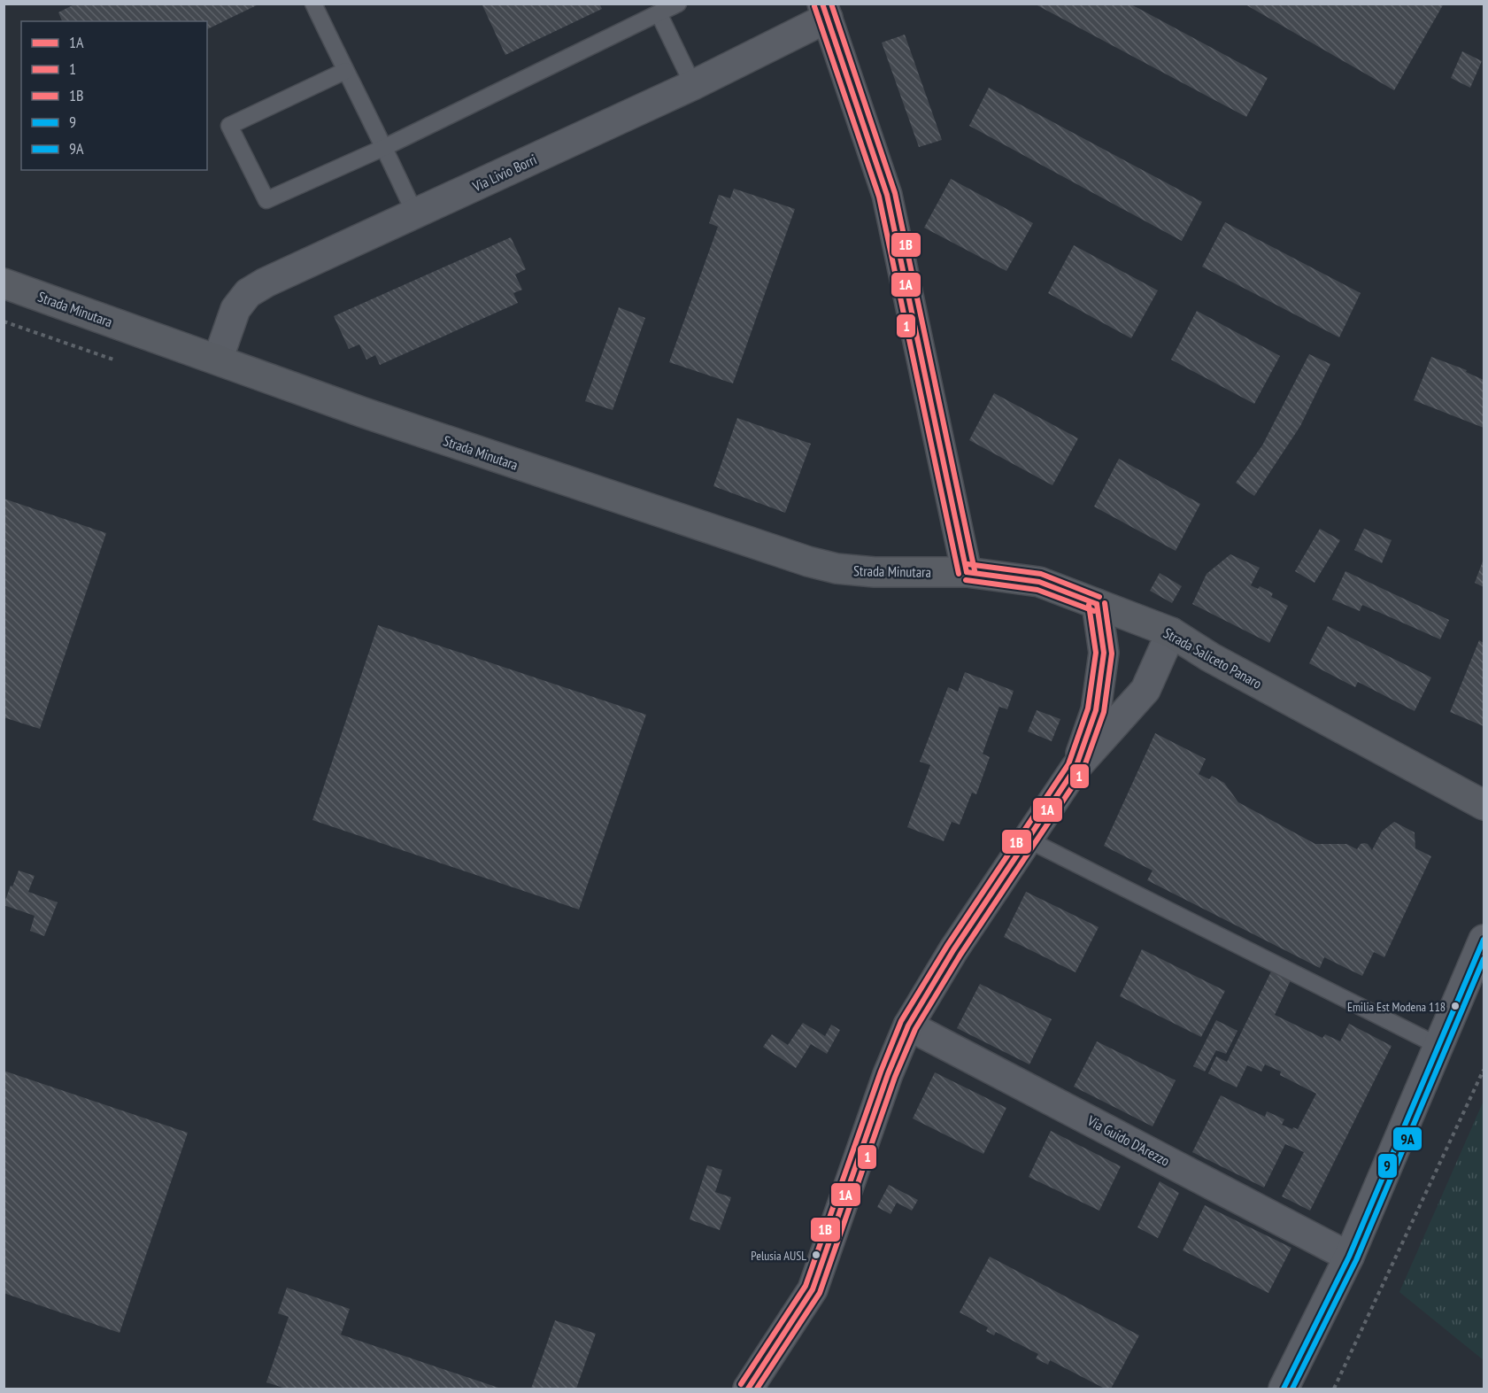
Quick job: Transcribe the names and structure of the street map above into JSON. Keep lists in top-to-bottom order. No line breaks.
{"streets":{"main road":["Strada Minutara","Strada Saliceto Panaro"],"street":["Via Livio Borri","Via Guido D'Arezzo"]},"crossings":[["Via Livio Borri","Strada Minutara"],["Strada Minutara","Strada Saliceto Panaro"]],"places":["Emilia Est Modena 118","Pelusia AUSL"],"lines":["transit line 1A","transit line 1B","transit line 1","transit line 9","transit line 9A"],"legend":["1A","1","1B","9","9A"]}
